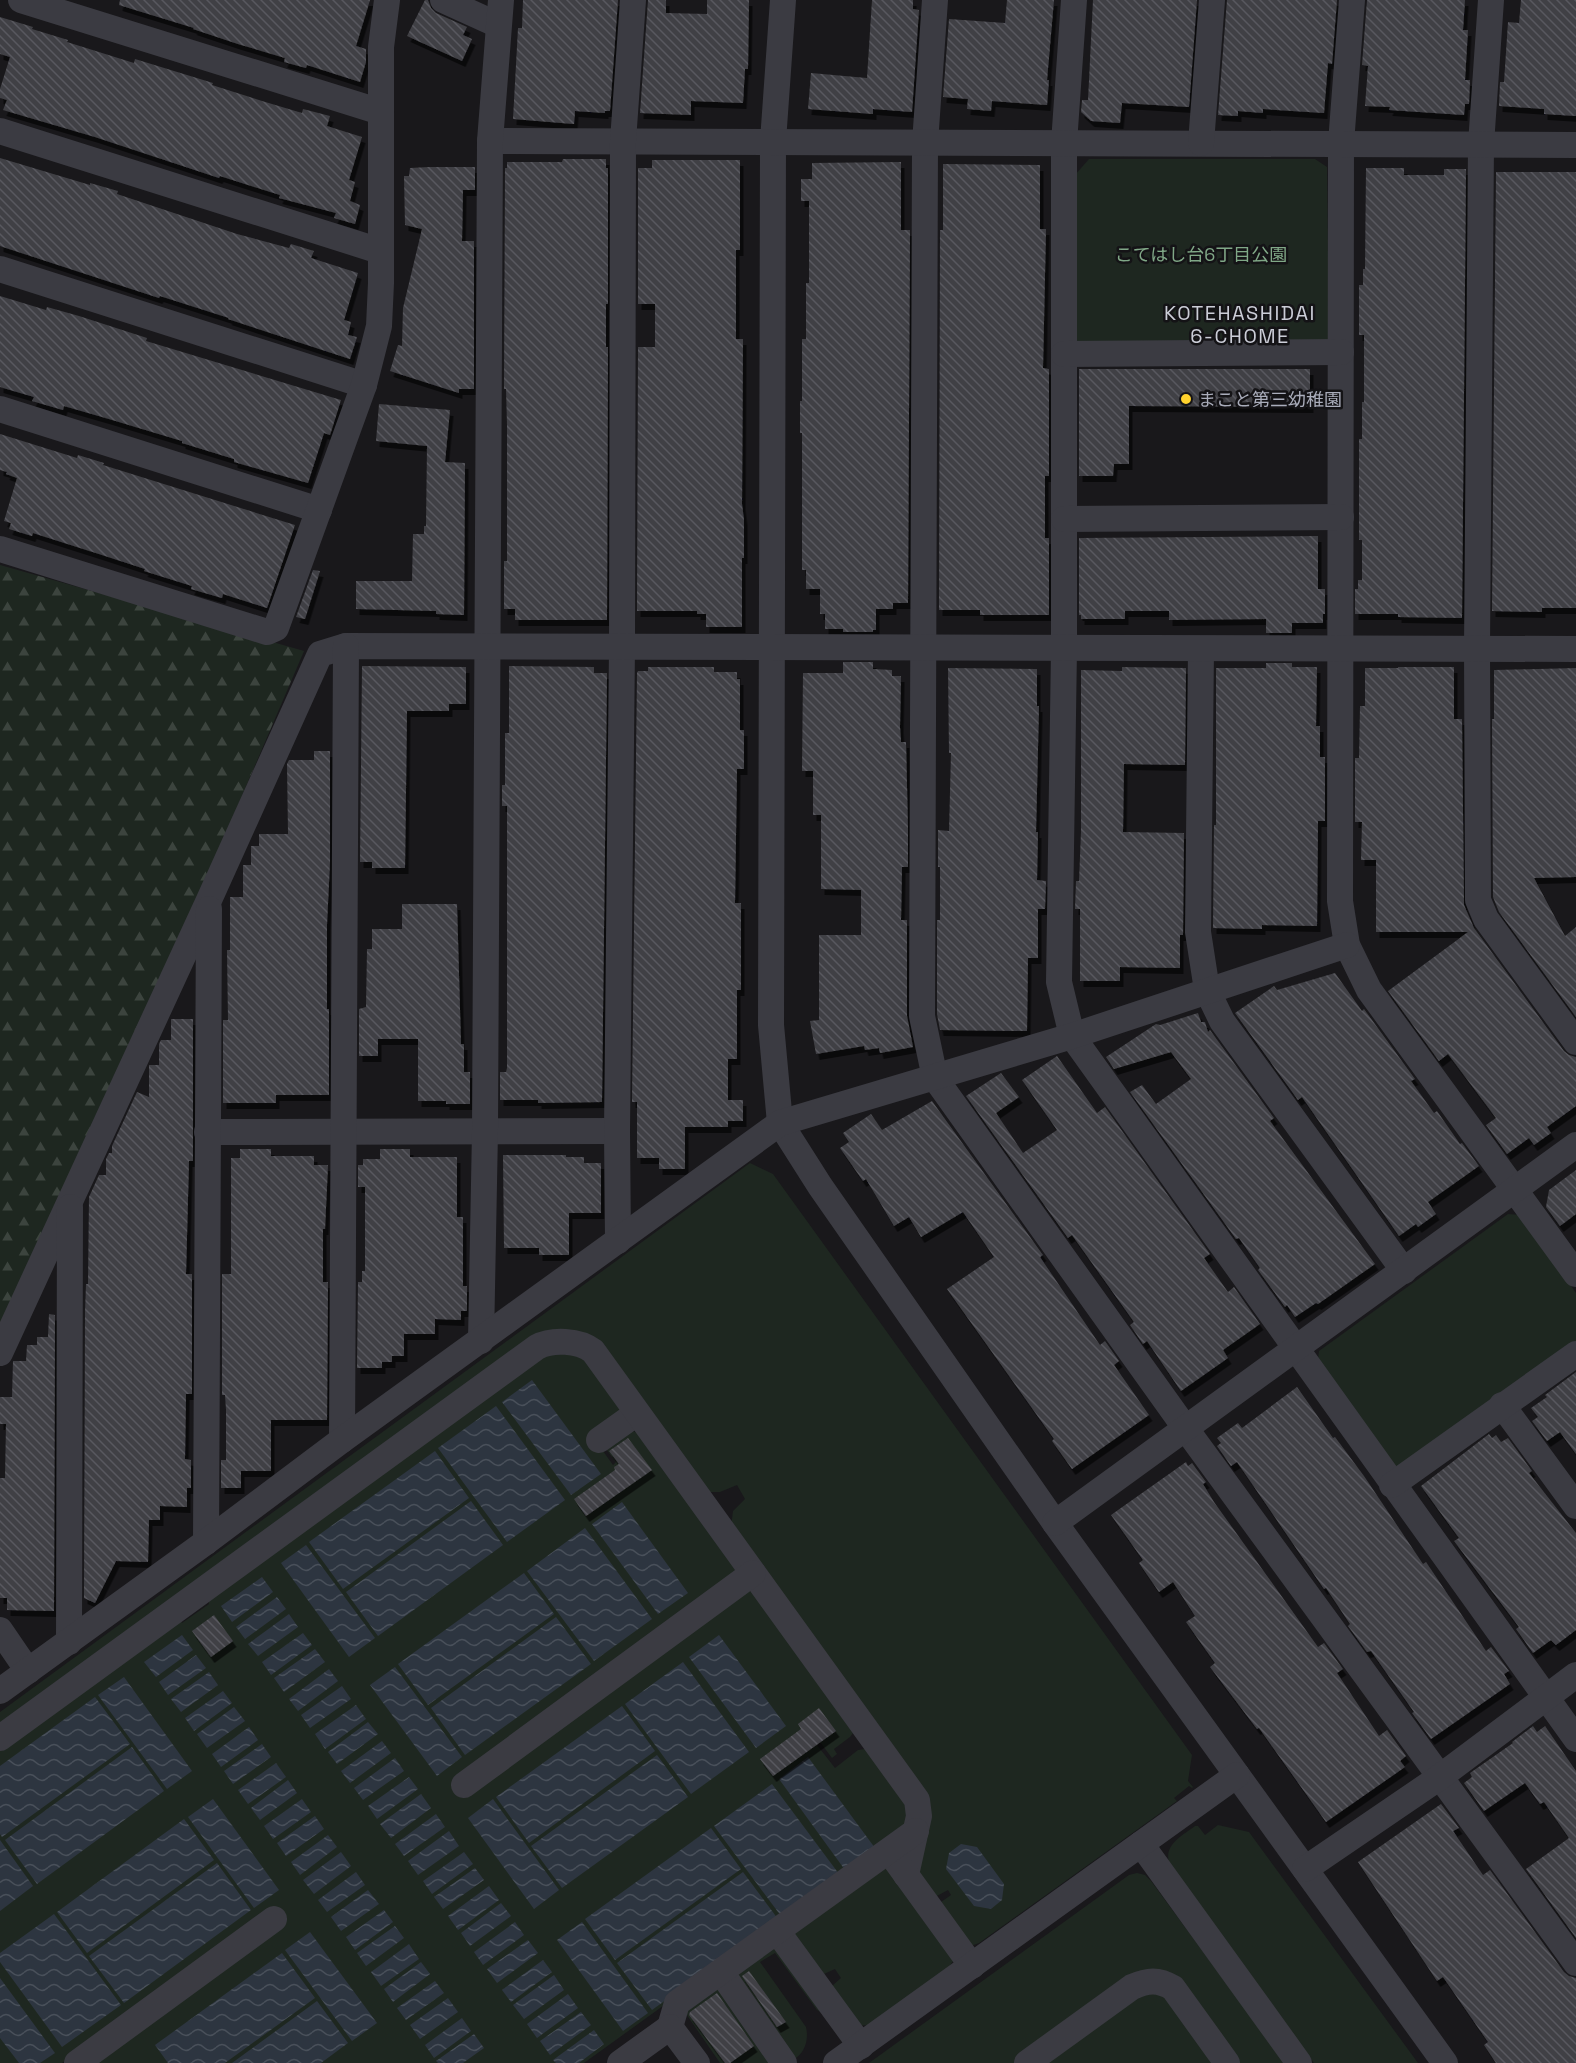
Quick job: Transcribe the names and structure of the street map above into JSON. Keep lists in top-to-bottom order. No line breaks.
{"districts":["KOTEHASHIDAI 6-CHOME"],"parks":["こてはし台6丁目公園"],"places":["まこと第三幼稚園"]}
